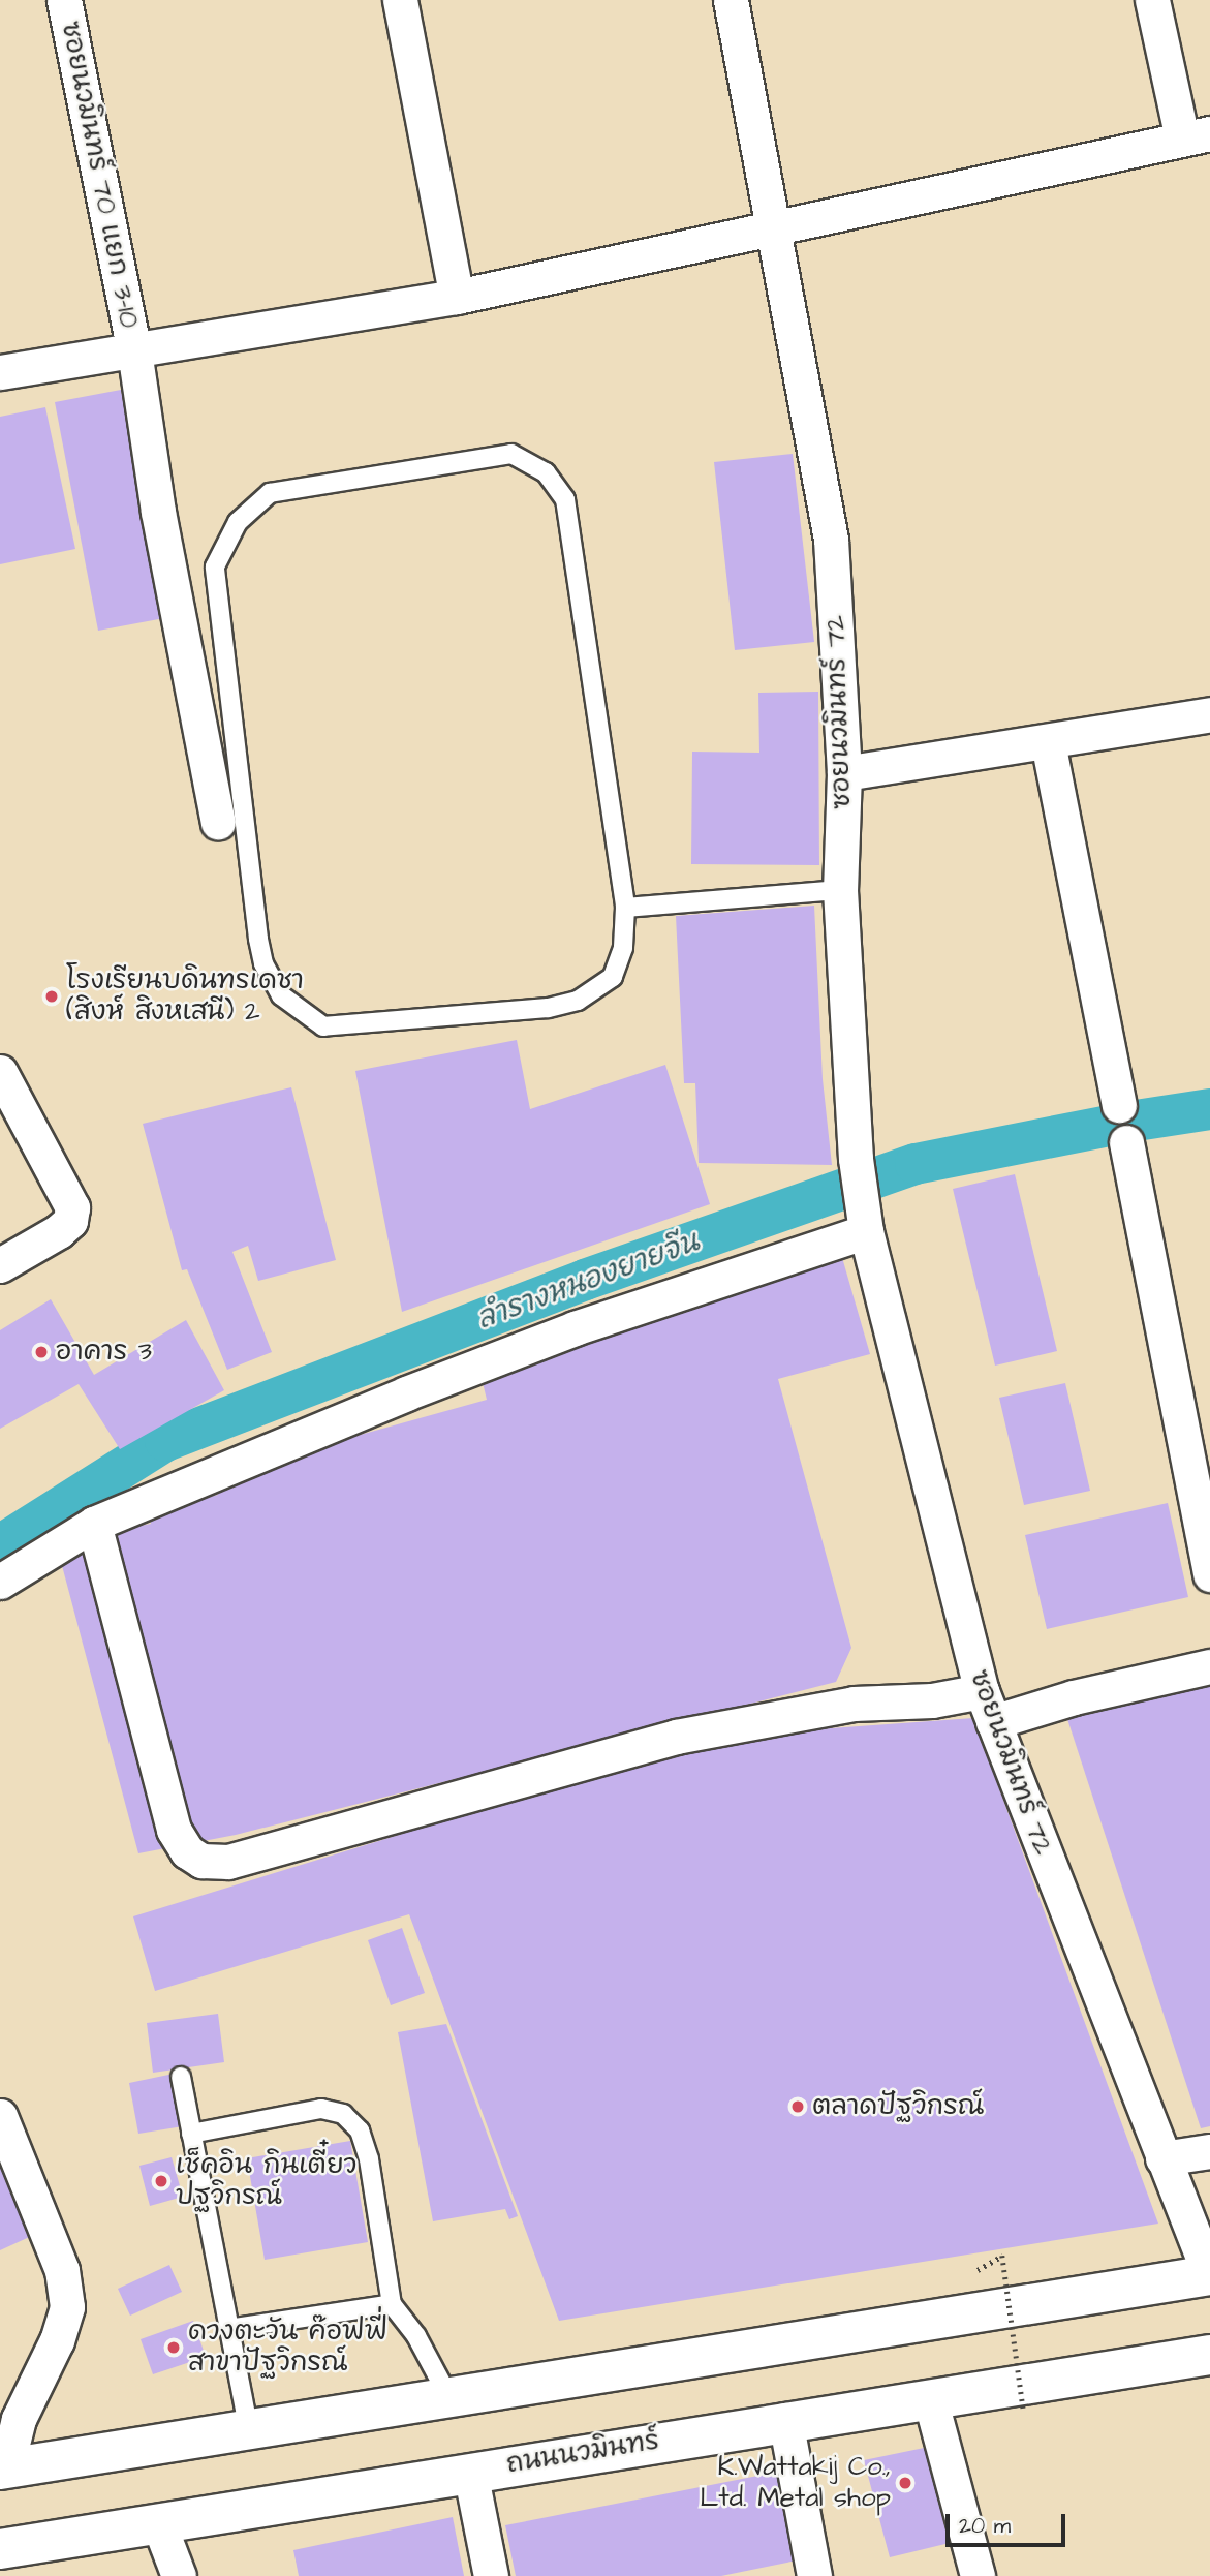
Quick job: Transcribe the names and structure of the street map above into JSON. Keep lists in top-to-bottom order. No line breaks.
{"streets":{"main road":["ถนนนวมินทร์"],"street":["ซอยนวมินทร์ 70 แยก 3-10","ซอยนวมินทร์ 72"]},"water":["ลำรางหนองยายจีน"],"places":["โรงเรียนบดินทรเดชา (สิงห์ สิงหเสนี) 2","อาคาร 3","ตลาดปัฐวิกรณ์","เช็คอิน กินเตี๋ยว ปฐวิกรณ์","ดวงตะวัน ค๊อฟฟี่ สาขาปัฐวิกรณ์","K.Wattakij Co., Ltd. Metal shop"],"scale_bar":"20 m"}
